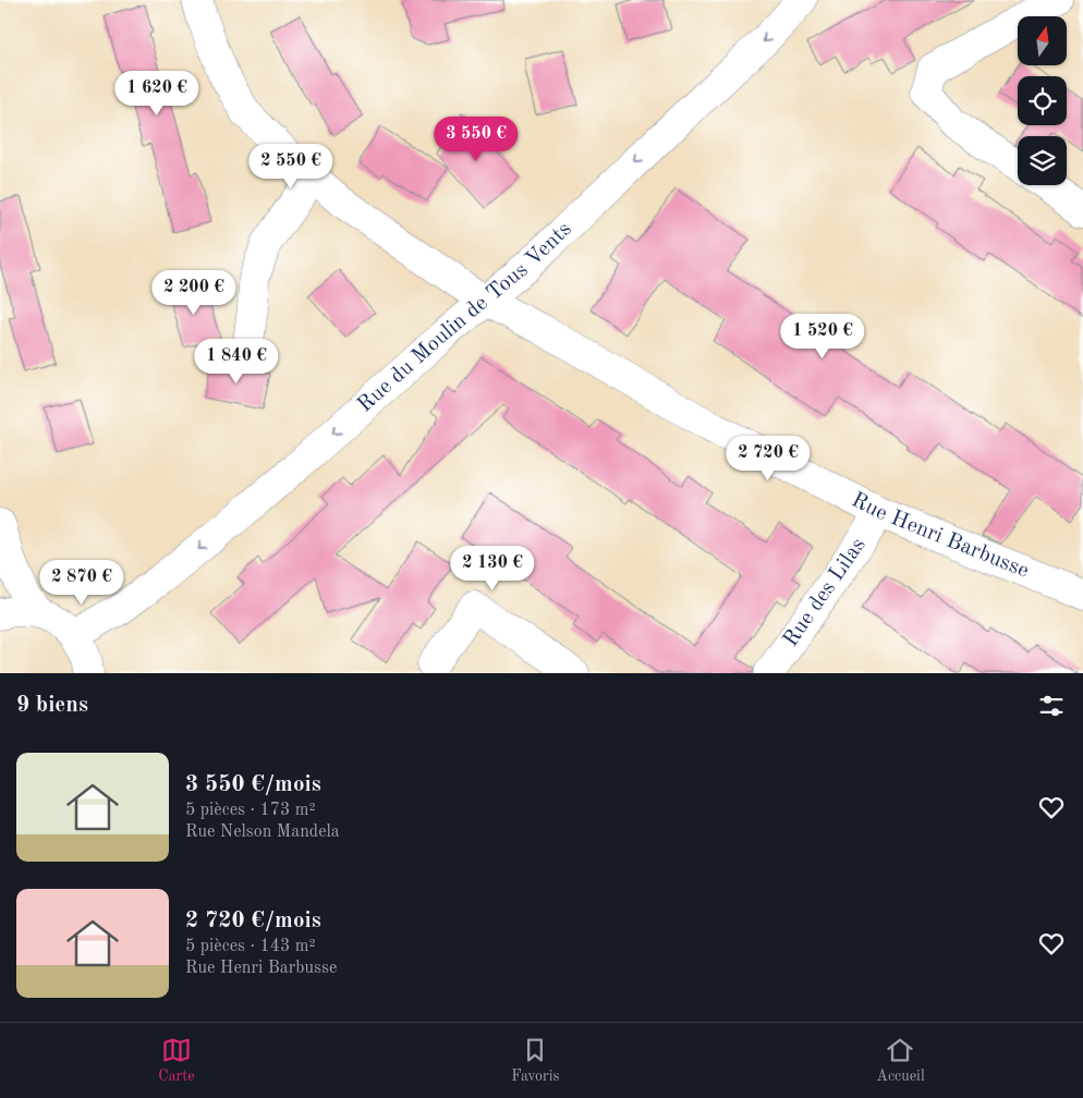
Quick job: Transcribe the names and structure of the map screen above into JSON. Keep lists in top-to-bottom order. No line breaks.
{"streets":{"street":["Rue du Moulin de Tous Vents","Rue Henri Barbusse","Rue des Lilas"]},"crossings":[["Rue du Moulin de Tous Vents","Rue Henri Barbusse"],["Rue Henri Barbusse","Rue des Lilas"]],"one_way":["Rue du Moulin de Tous Vents"],"north":"top","page":{"price":["1 620 €","3 550 €","2 550 €","2 200 €","1 520 €","1 840 €","2 720 €","2 130 €","2 870 €"],"heading":"9 biens","list":[{"name":"3 550 €/mois","note":"5 pièces · 173 m² · Rue Nelson Mandela"},{"name":"2 720 €/mois","note":"5 pièces · 143 m² · Rue Henri Barbusse"}],"tabs":["Carte","Favoris","Accueil"]}}
